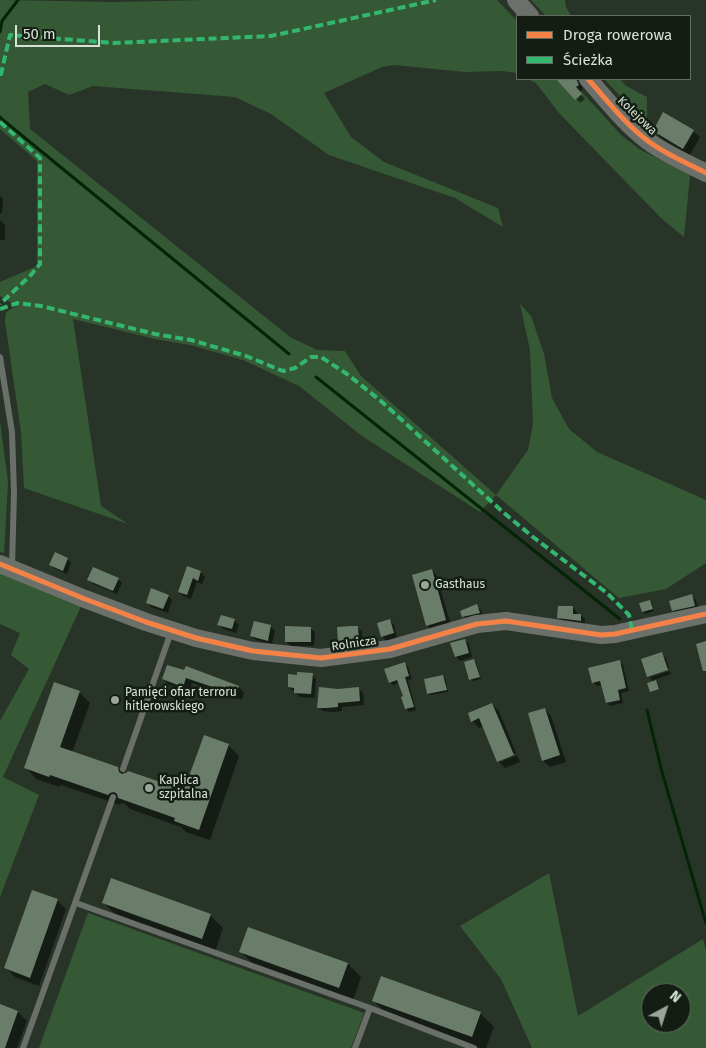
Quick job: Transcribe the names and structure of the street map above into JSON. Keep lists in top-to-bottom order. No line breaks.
{"streets":{"street":["Kolejowa","Rolnicza"]},"places":["Gasthaus","Pamięci ofiar terroru hitlerowskiego","Kaplica szpitalna"],"legend":["Droga rowerowa","Ścieżka"],"scale_bar":"50 m","north":"top right"}
